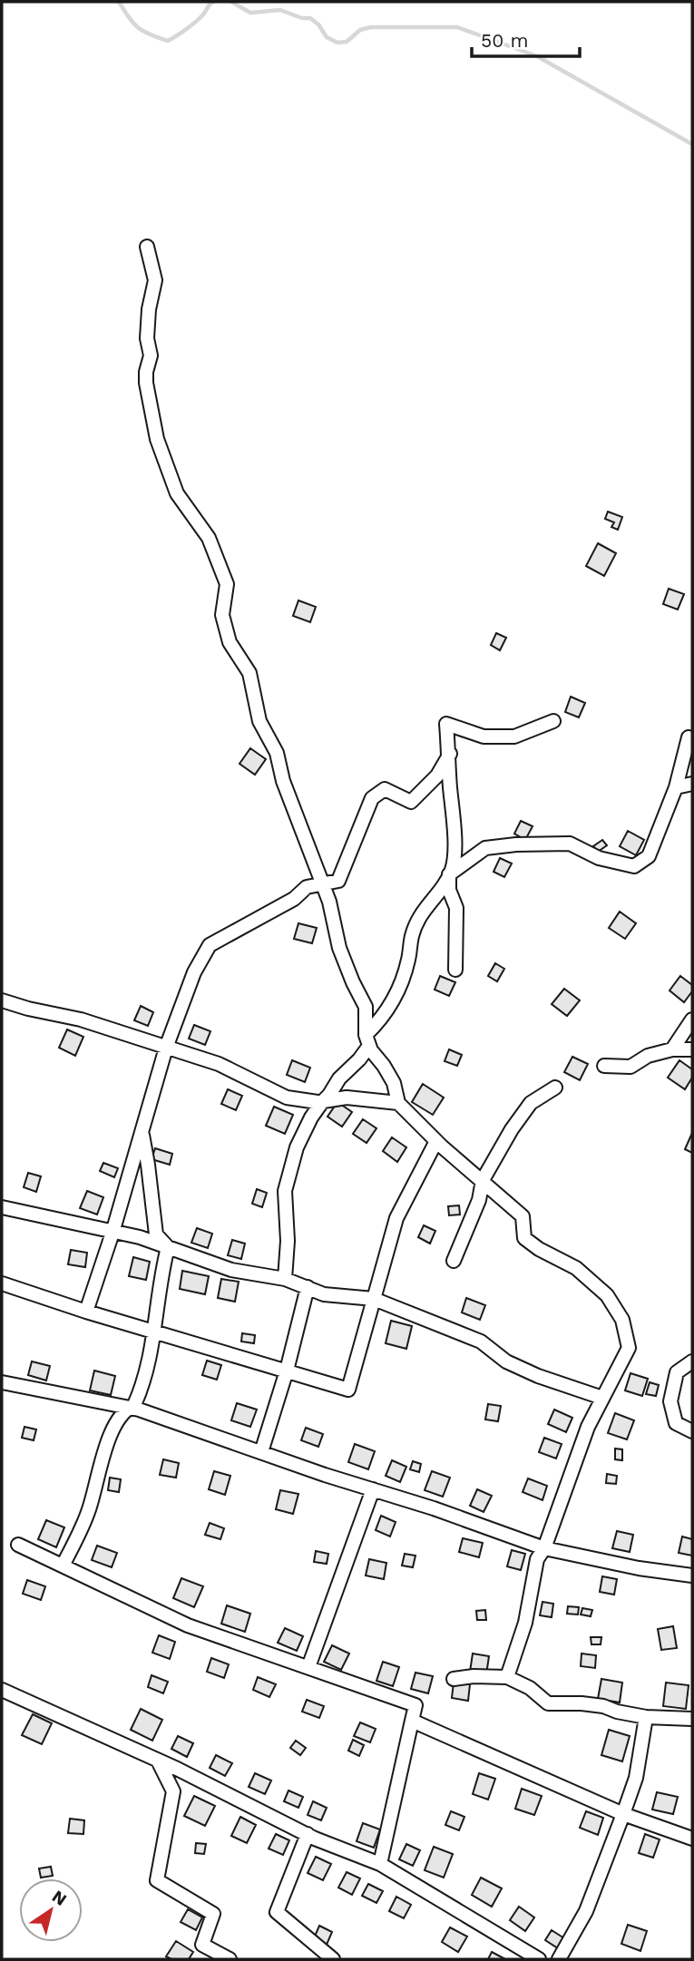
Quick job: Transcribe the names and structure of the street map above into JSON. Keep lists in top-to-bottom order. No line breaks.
{"scale_bar":"50 m","north":"top right"}
